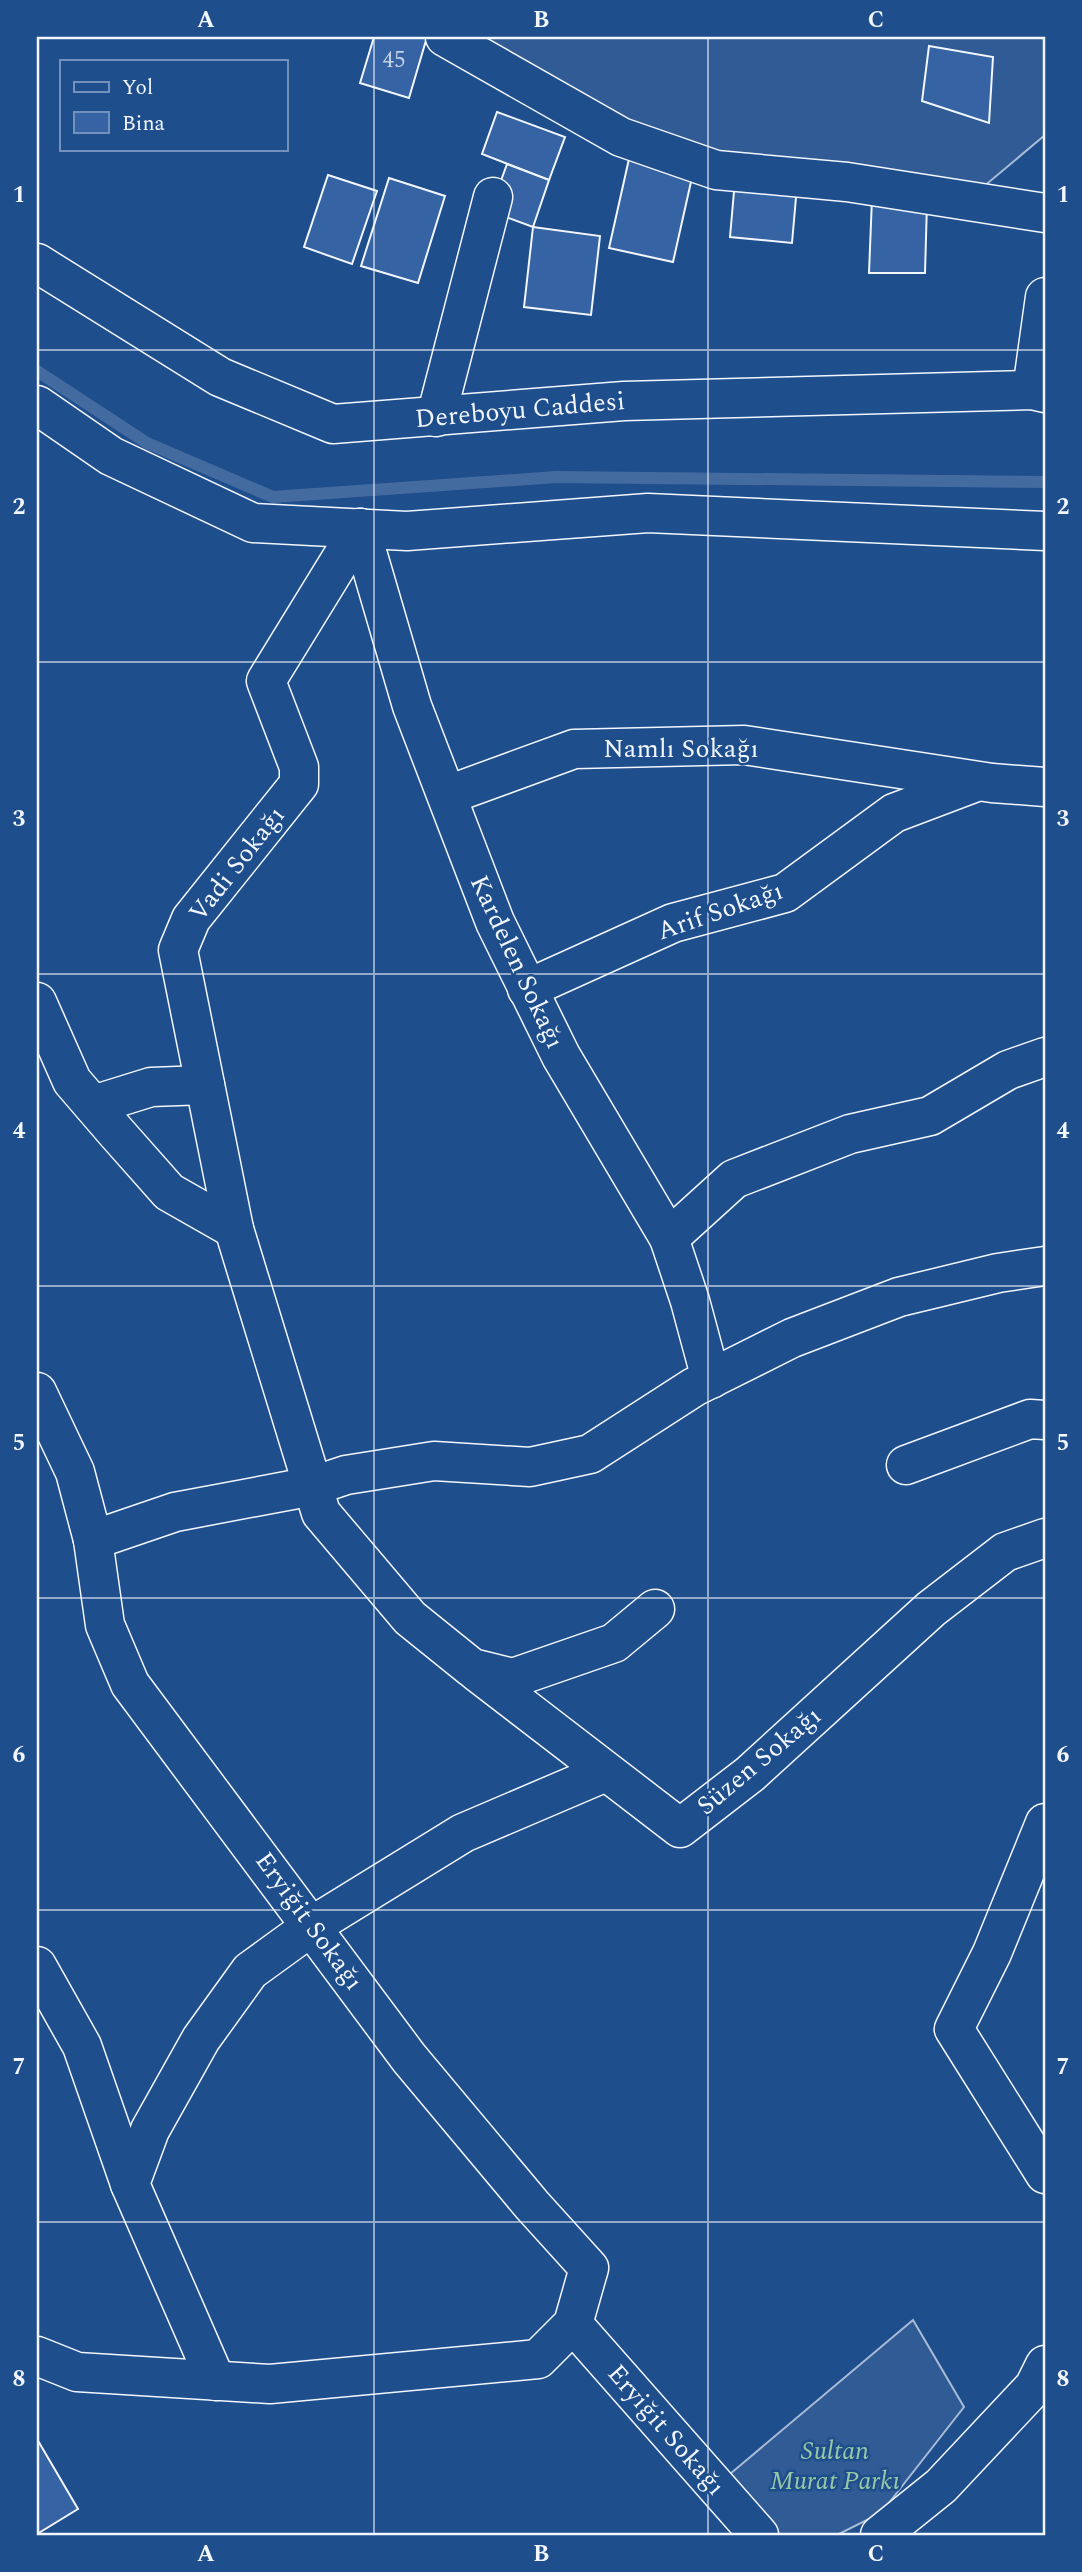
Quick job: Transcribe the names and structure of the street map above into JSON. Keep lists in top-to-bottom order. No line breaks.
{"streets":{"street":["Dereboyu Caddesi","Namlı Sokağı","Vadi Sokağı","Arif Sokağı","Kardelen Sokağı","Süzen Sokağı","Eryiğit Sokağı"]},"crossings":[["Namlı Sokağı","Arif Sokağı"],["Namlı Sokağı","Kardelen Sokağı"],["Vadi Sokağı","Kardelen Sokağı"],["Vadi Sokağı","Süzen Sokağı"],["Arif Sokağı","Kardelen Sokağı"]],"parks":["Sultan Murat Parkı"],"house_numbers":["45"],"legend":["Yol","Bina"],"grid":{"columns":["A","B","C"],"rows":["1","2","3","4","5","6","7","8"]}}
